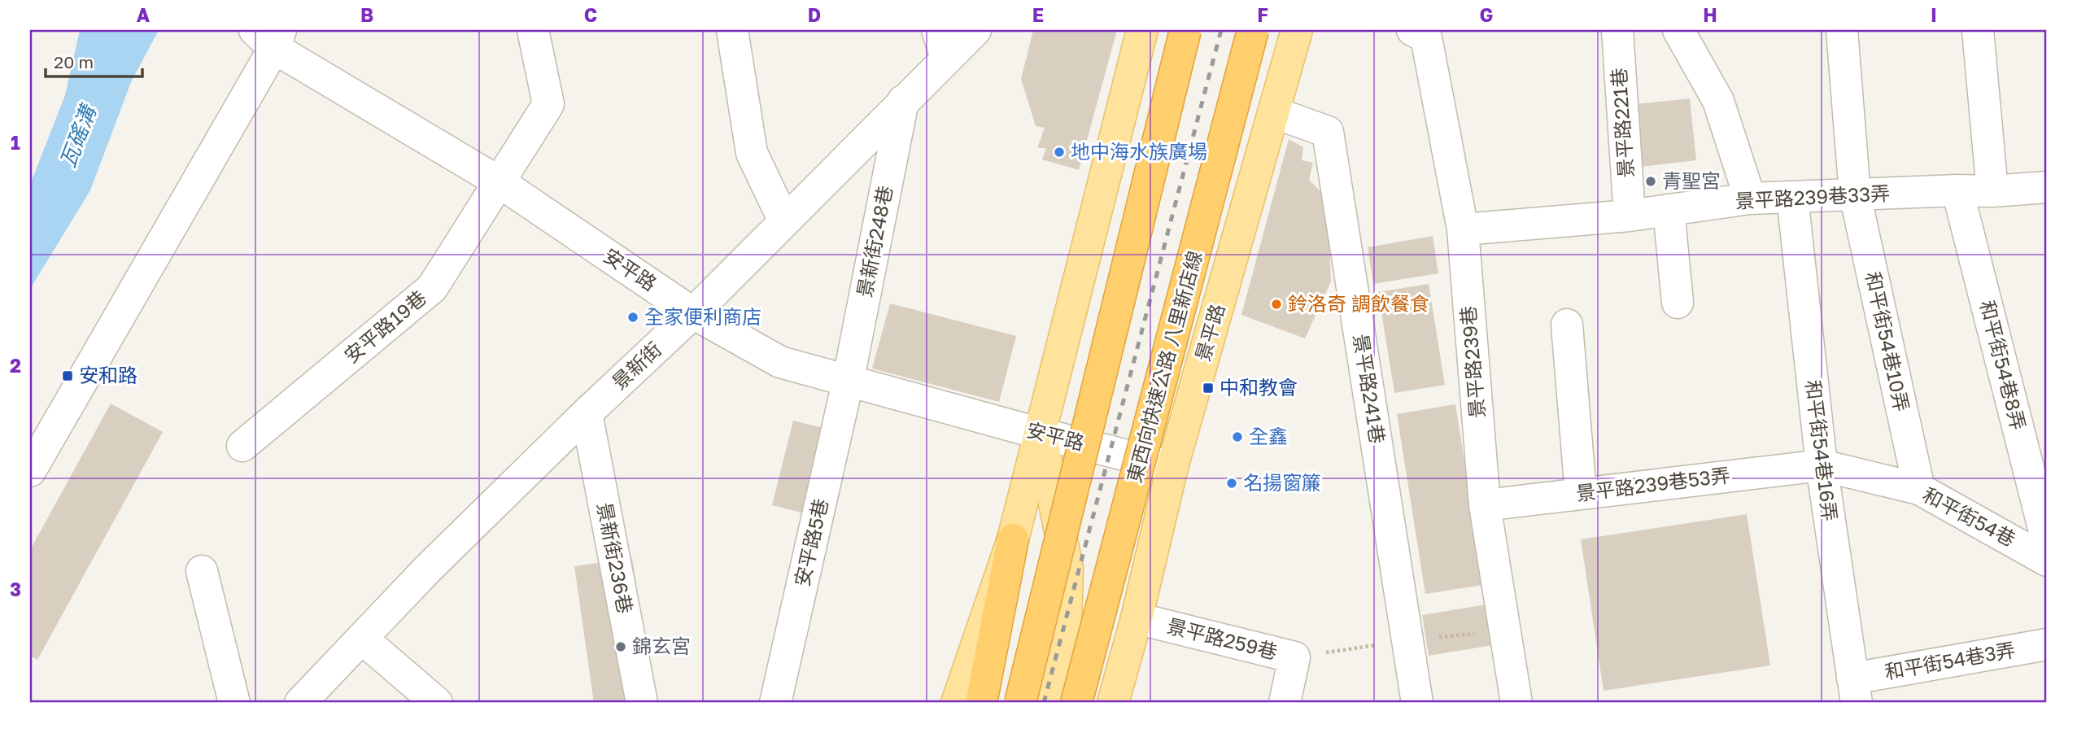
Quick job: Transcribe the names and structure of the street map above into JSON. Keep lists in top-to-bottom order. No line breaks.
{"streets":{"highway":["東西向快速公路 八里新店線"],"main road":["景平路"],"street":["景平路221巷","景平路239巷33弄","景新街248巷","安平路","安平路19巷","和平街54巷10弄","景平路239巷","和平街54巷8弄","景新街","景平路241巷","和平街54巷16弄","景平路239巷53弄","和平街54巷","安平路5巷","景新街236巷","景平路259巷","和平街54巷3弄"]},"crossings":[["景平路221巷","景平路239巷33弄"],["景平路239巷33弄","和平街54巷10弄"],["景平路239巷33弄","景平路239巷"],["景平路239巷33弄","和平街54巷8弄"],["景平路239巷33弄","和平街54巷16弄"],["景新街248巷","安平路"],["景新街248巷","景新街"],["景新街248巷","安平路5巷"],["安平路","安平路19巷"],["安平路","景平路"],["安平路","景新街"],["安平路","安平路5巷"],["景平路","景平路241巷"],["景平路","景平路259巷"],["和平街54巷10弄","和平街54巷"],["景平路239巷","景平路239巷53弄"],["景新街","景新街236巷"],["和平街54巷16弄","景平路239巷53弄"],["和平街54巷16弄","和平街54巷"],["和平街54巷16弄","和平街54巷3弄"],["景平路239巷53弄","和平街54巷"]],"water":["瓦磘溝"],"places":{"other":["地中海水族廣場","青聖宮","鈴洛奇 調飲餐食","全家便利商店","全鑫","名揚窗簾","錦玄宮"],"transit":["安和路","中和教會"]},"scale_bar":"20 m","grid":{"columns":["A","B","C","D","E","F","G","H","I"],"rows":["1","2","3"]}}
